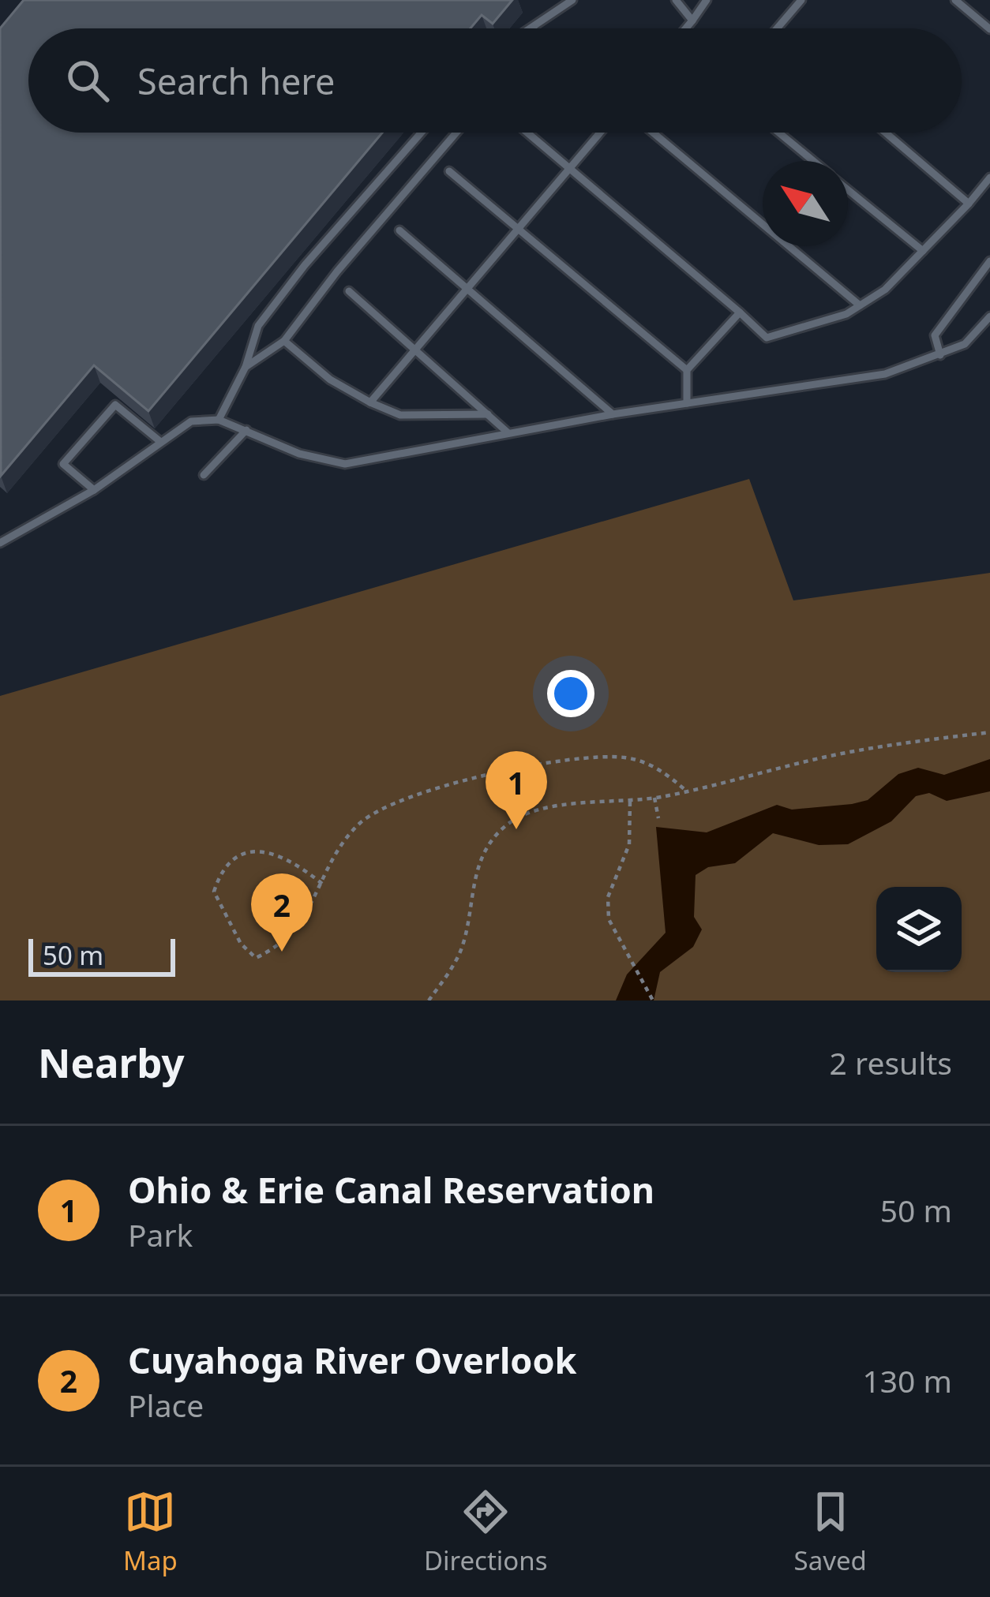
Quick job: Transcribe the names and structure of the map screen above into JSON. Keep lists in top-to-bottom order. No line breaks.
{"scale_bar":"50 m","north":"top left","page":{"search":"Search here","pins":["1","2"],"scale":"50 m","heading":["Nearby","2 results"],"list":[{"mark":"1","name":"Ohio & Erie Canal Reservation","note":"Park","value":"50 m"},{"mark":"2","name":"Cuyahoga River Overlook","note":"Place","value":"130 m"}],"nav":["Map","Directions","Saved"]}}
